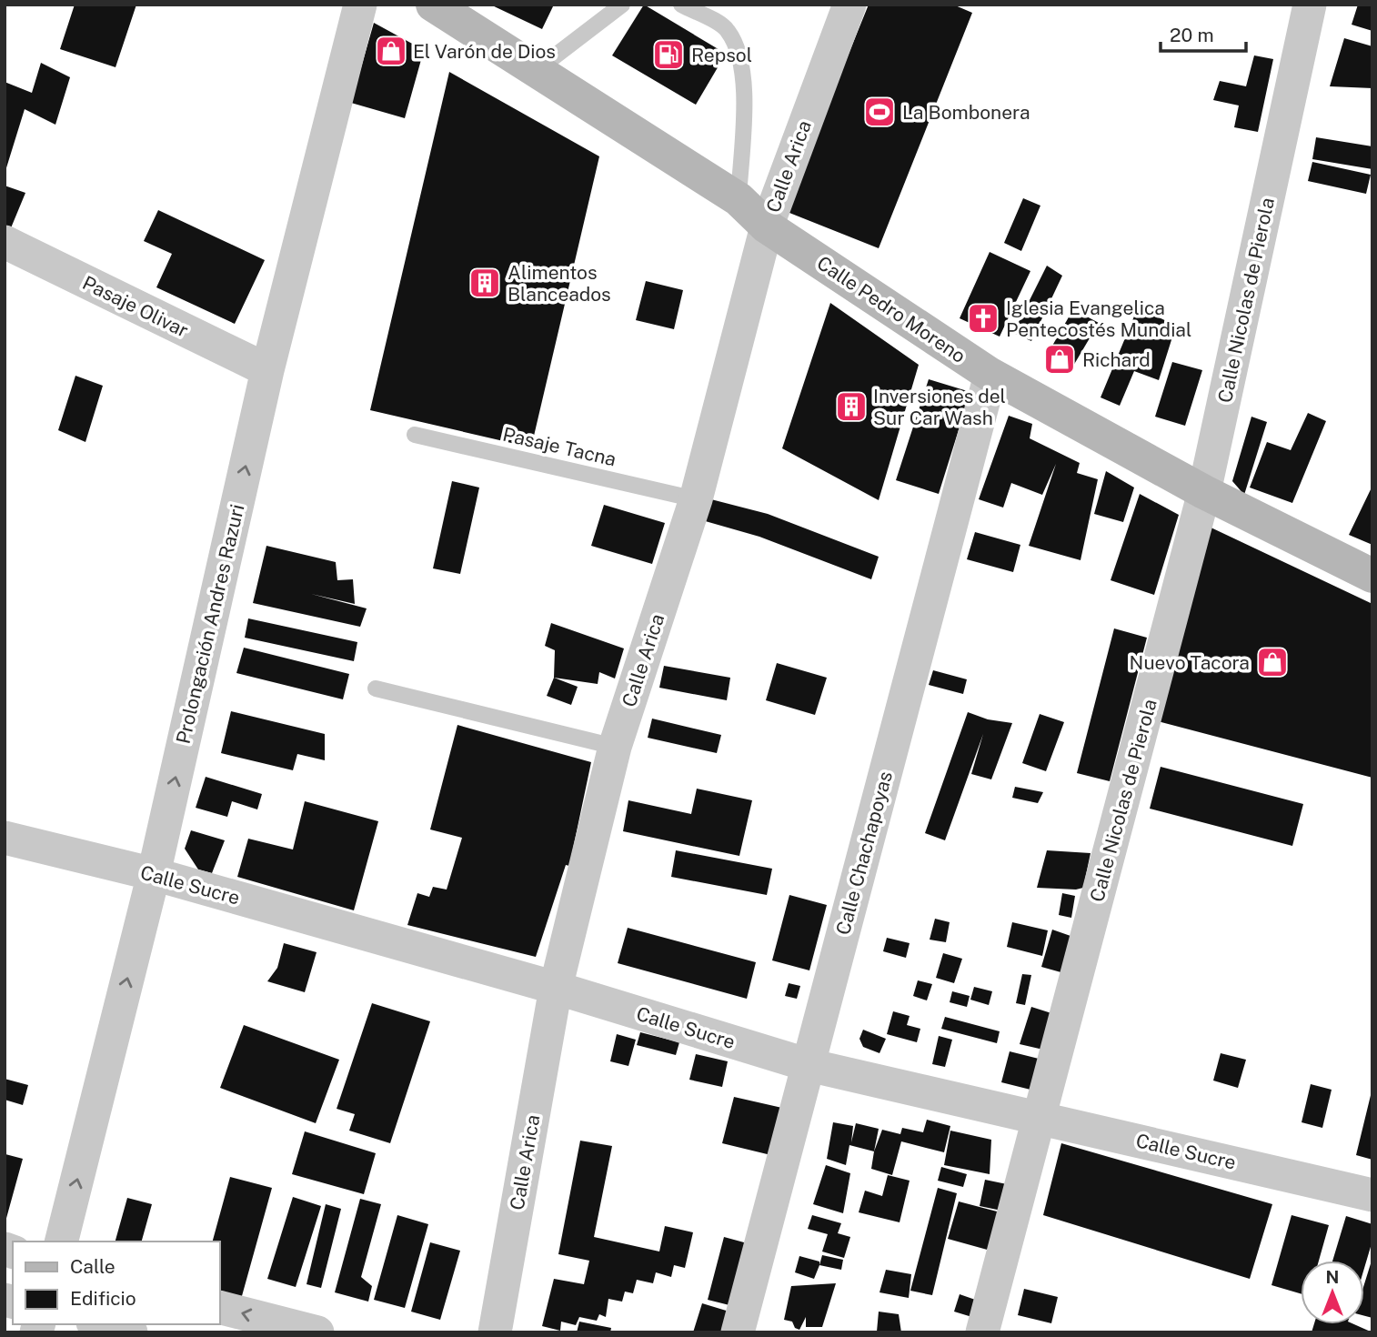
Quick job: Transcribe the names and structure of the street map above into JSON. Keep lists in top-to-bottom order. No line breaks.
{"streets":{"main road":["Calle Pedro Moreno"],"street":["Calle Arica","Calle Nicolas de Pierola","Pasaje Olivar","Prolongación Andres Razuri","Calle Chachapoyas","Calle Sucre"],"lane":["Pasaje Tacna"]},"crossings":[["Calle Arica","Calle Pedro Moreno"],["Calle Arica","Pasaje Tacna"],["Calle Arica","Calle Sucre"],["Calle Nicolas de Pierola","Calle Pedro Moreno"],["Calle Nicolas de Pierola","Calle Sucre"],["Pasaje Olivar","Prolongación Andres Razuri"],["Calle Pedro Moreno","Calle Chachapoyas"],["Prolongación Andres Razuri","Calle Sucre"],["Calle Chachapoyas","Calle Sucre"]],"one_way":["Prolongación Andres Razuri"],"places":{"shop":["El Varón de Dios","Richard","Nuevo Tacora"],"fuel station":["Repsol"],"sports":["La Bombonera"],"building":["Alimentos Blanceados","Inversiones del Sur Car Wash"],"church":["Iglesia Evangelica Pentecostés Mundial"]},"legend":["Calle","Edificio"],"scale_bar":"20 m","north":"top"}
